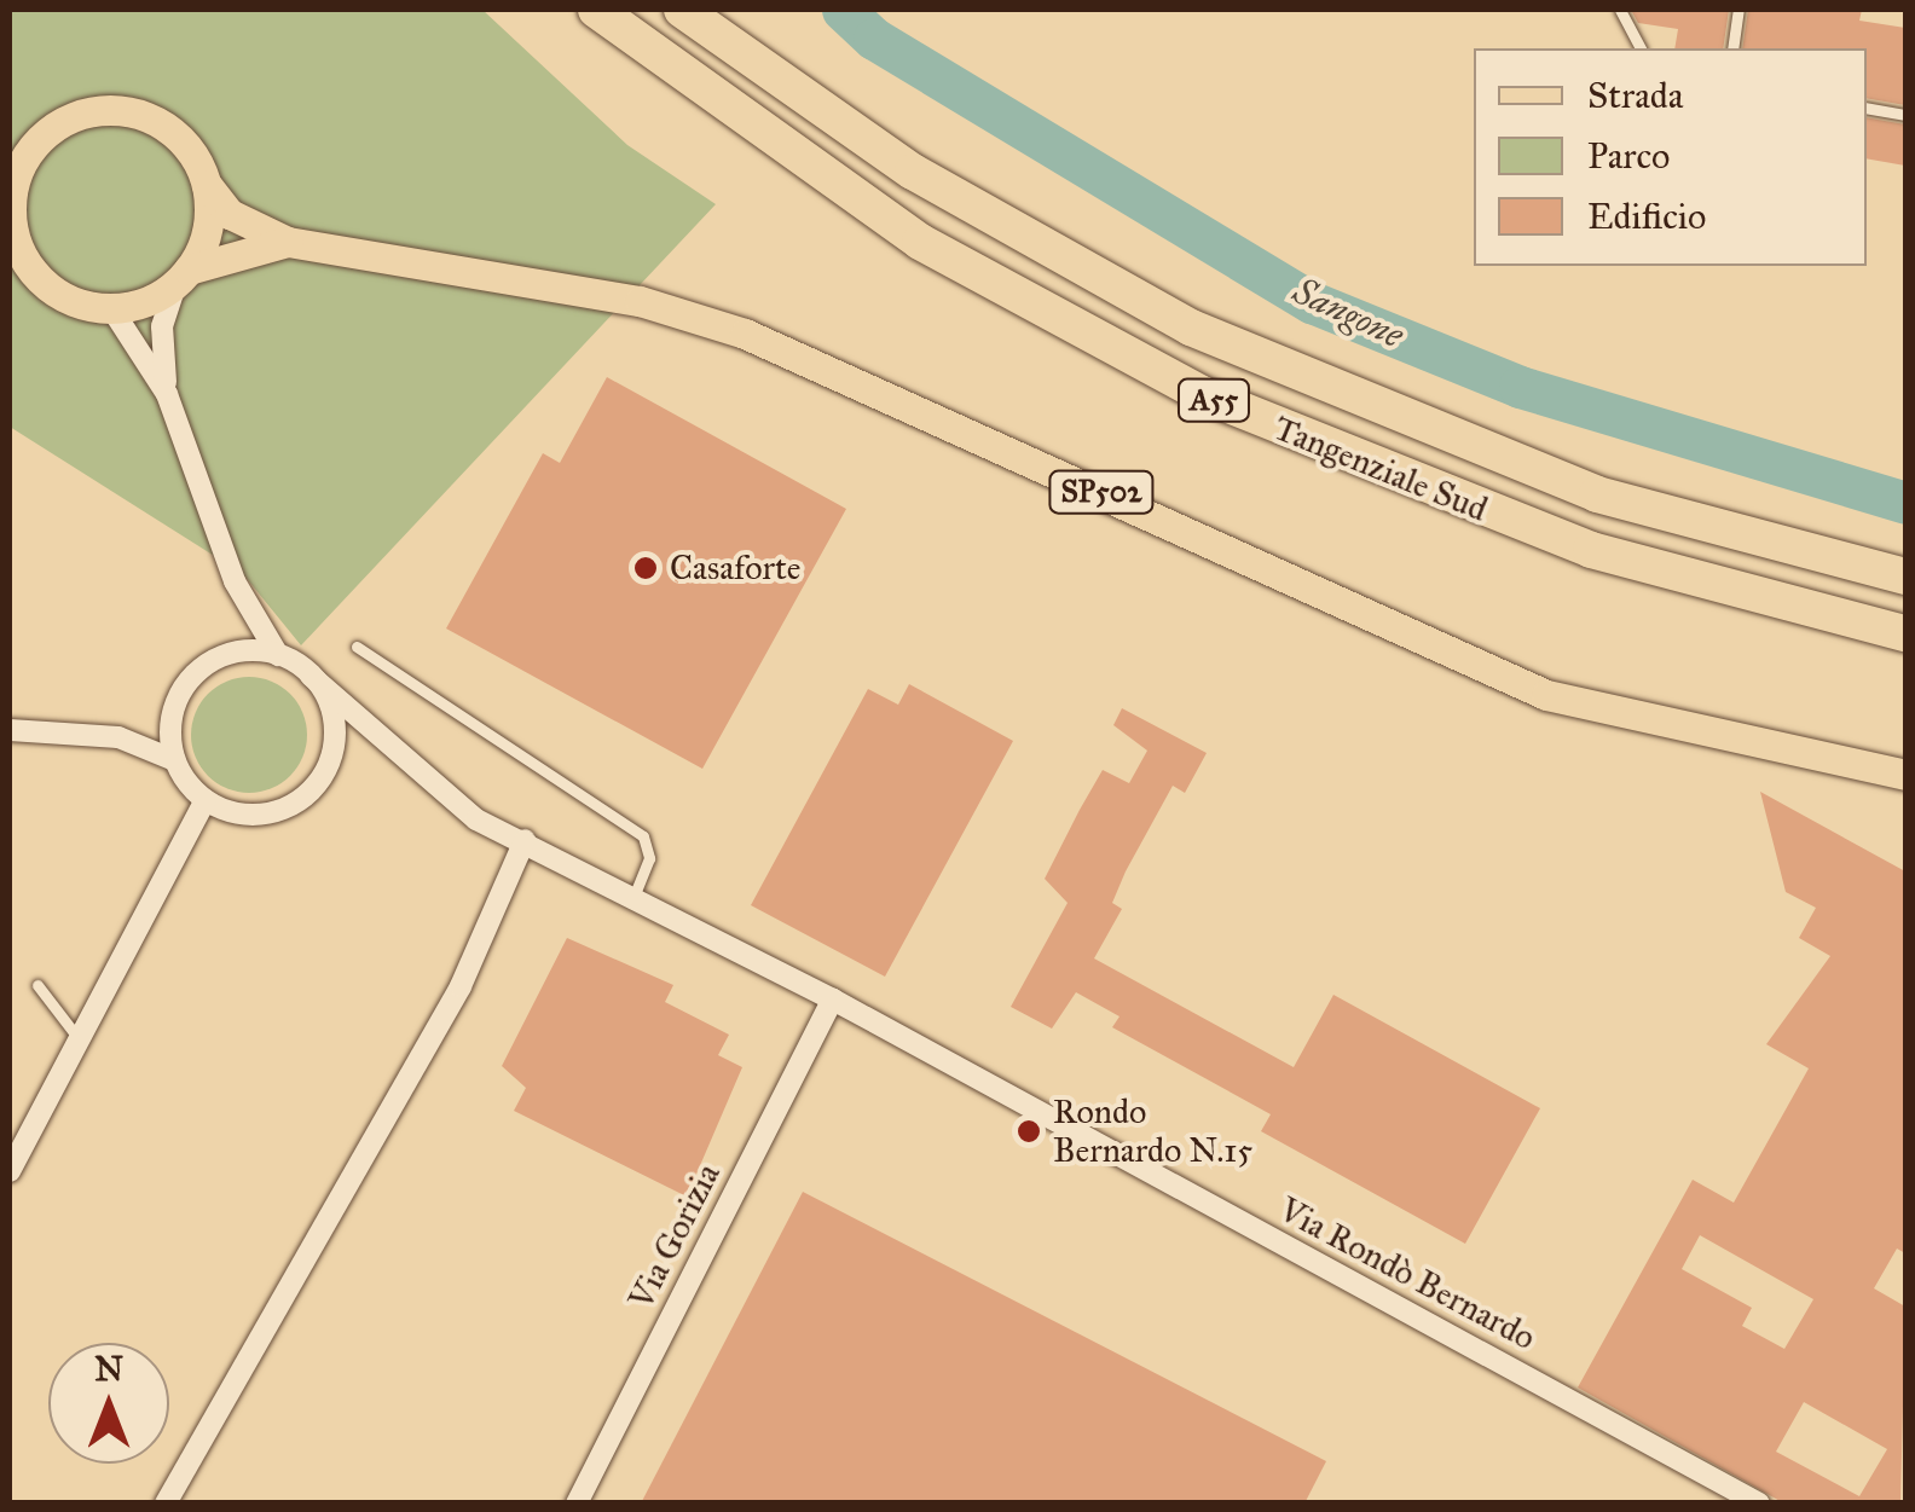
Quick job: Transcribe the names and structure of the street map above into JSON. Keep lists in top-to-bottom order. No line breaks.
{"streets":{"highway":["A55","Tangenziale Sud"],"main road":["SP502"],"street":["Via Gorizia","Via Rondò Bernardo"]},"crossings":[["Via Gorizia","Via Rondò Bernardo"]],"water":["Sangone"],"places":["Casaforte","Rondo Bernardo N.15"],"legend":["Strada","Parco","Edificio"],"north":"top"}
